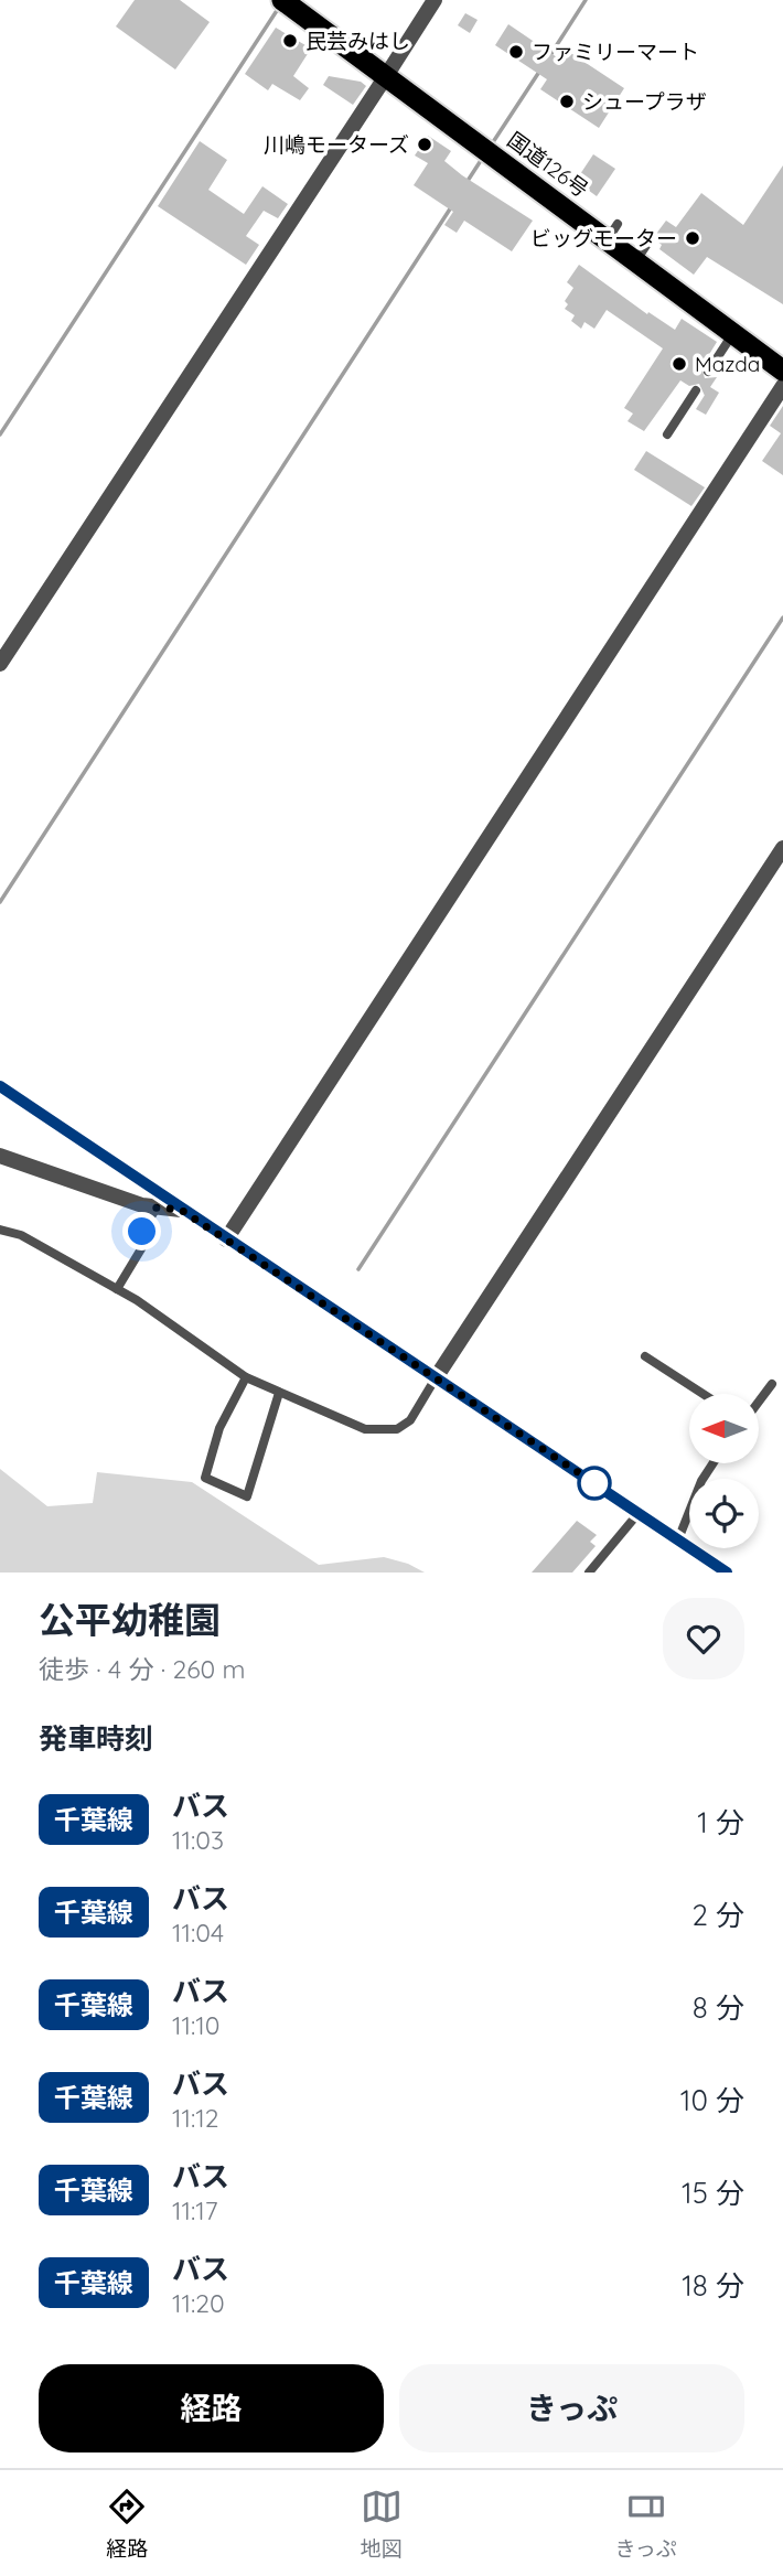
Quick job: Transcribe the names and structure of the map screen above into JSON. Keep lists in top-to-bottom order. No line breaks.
{"streets":{"highway":["国道126号"]},"places":["民芸みはし","ファミリーマート","シュープラザ","川嶋モーターズ","ビッグモーター","Mazda"],"lines":["bus line 千葉線"],"north":"left","page":{"heading":[["公平幼稚園","徒歩 · 4 分 · 260 m"],"発車時刻"],"list":[{"mark":"千葉線","name":"バス","note":"11:03","value":"1 分"},{"mark":"千葉線","name":"バス","note":"11:04","value":"2 分"},{"mark":"千葉線","name":"バス","note":"11:10","value":"8 分"},{"mark":"千葉線","name":"バス","note":"11:12","value":"10 分"},{"mark":"千葉線","name":"バス","note":"11:17","value":"15 分"},{"mark":"千葉線","name":"バス","note":"11:20","value":"18 分"}],"buttons":["経路","きっぷ"],"tabs":["経路","地図","きっぷ"]}}
